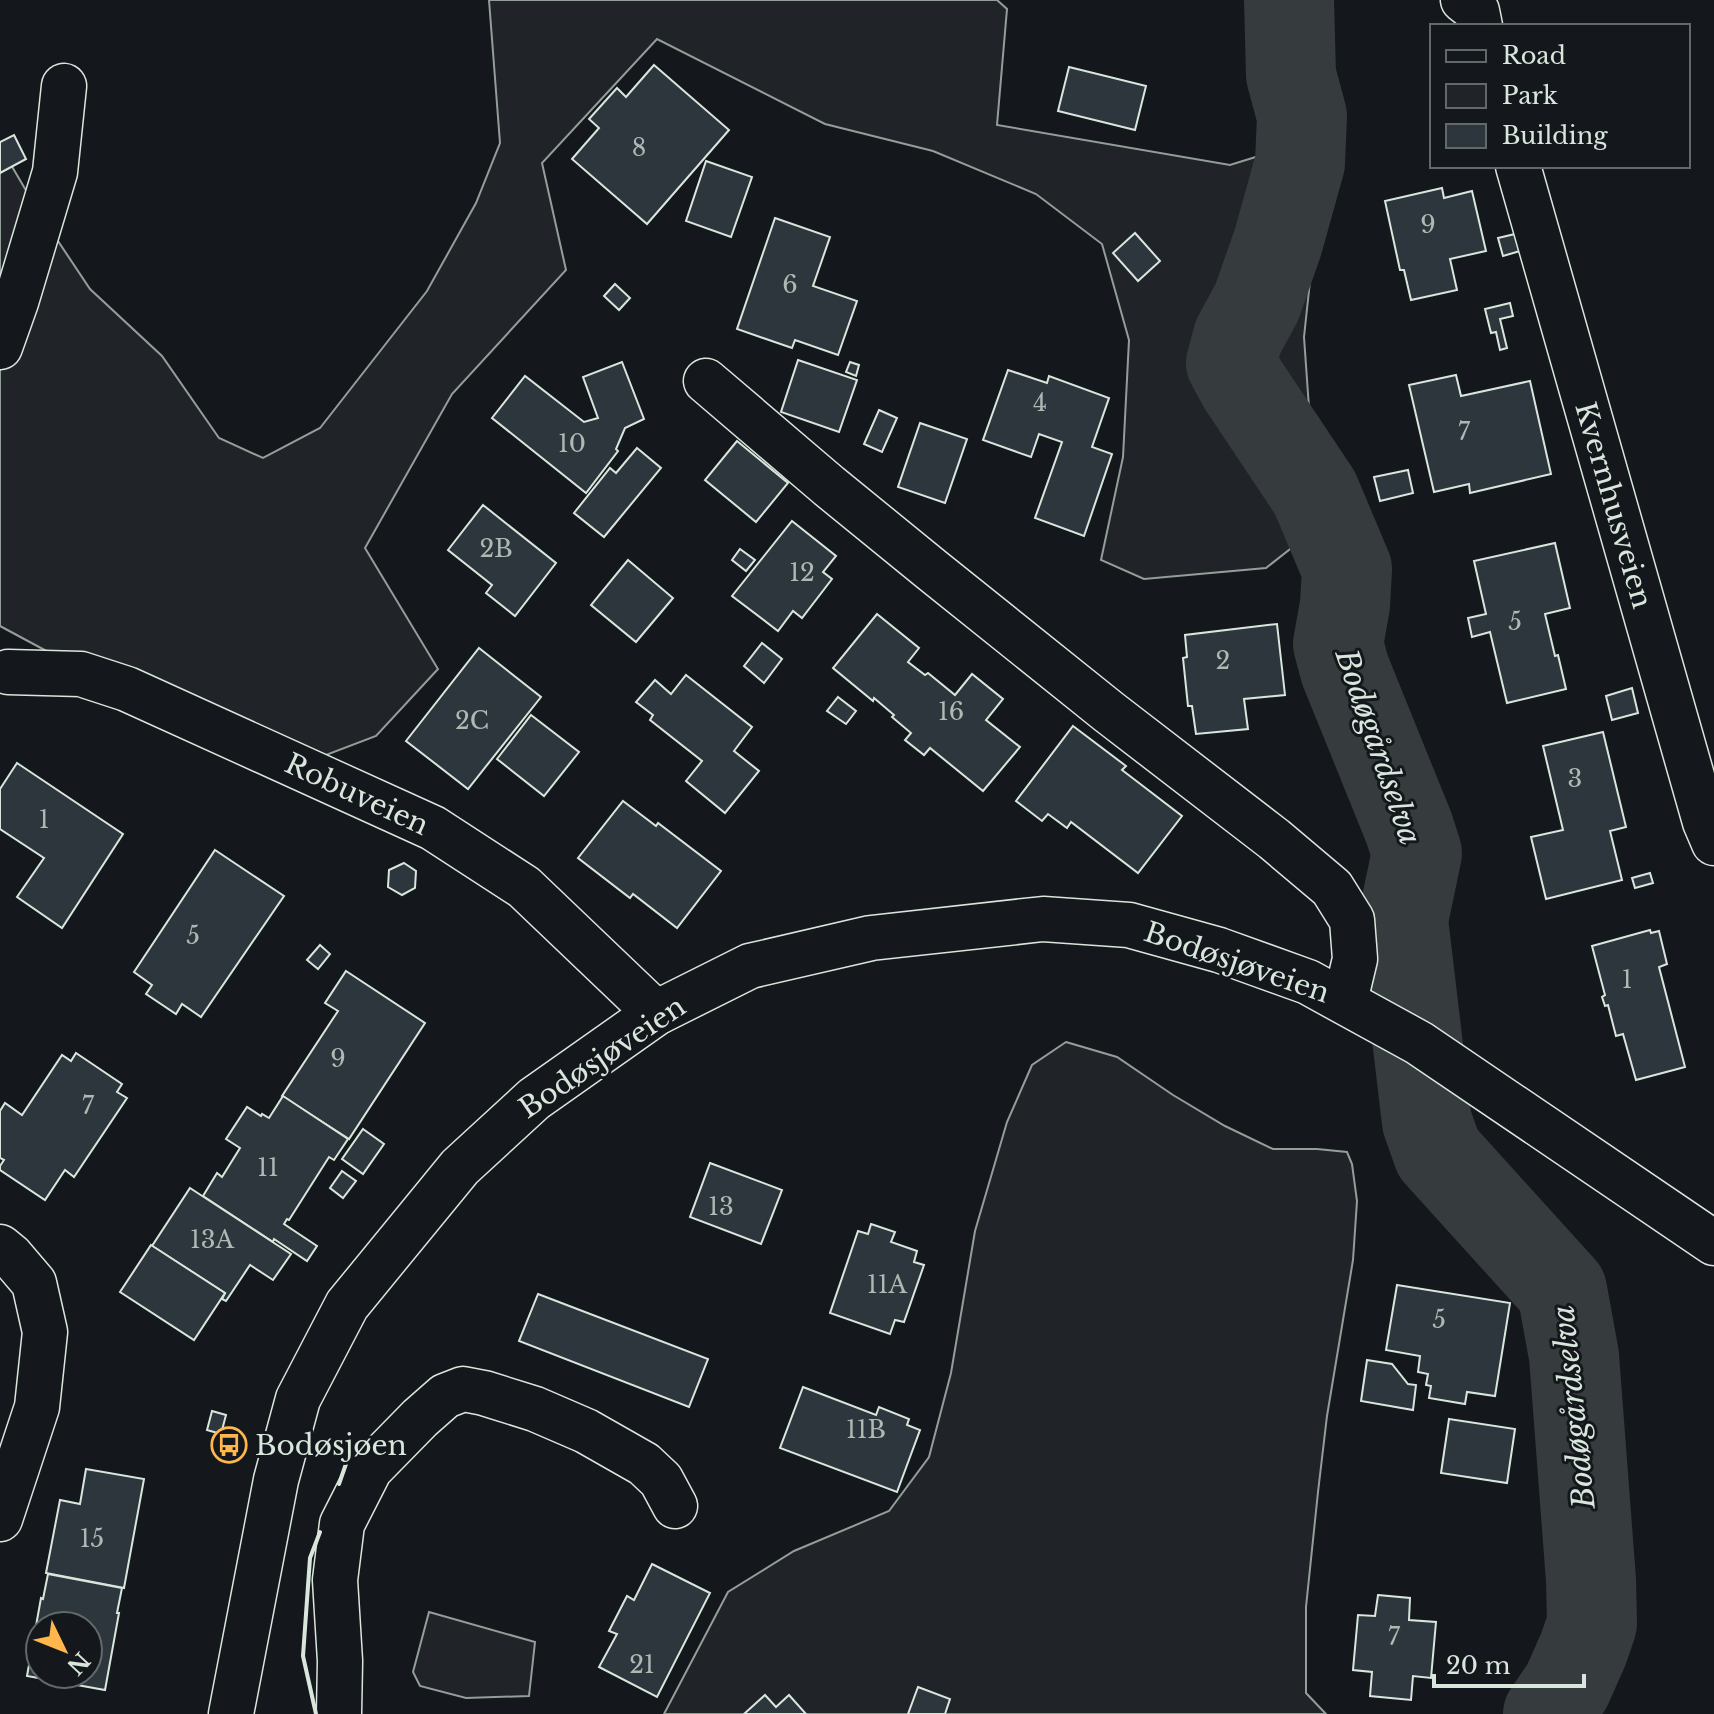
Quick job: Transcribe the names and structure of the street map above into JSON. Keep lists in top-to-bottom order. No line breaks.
{"streets":{"street":["Kvernhusveien","Robuveien","Bodøsjøveien"]},"crossings":[["Robuveien","Bodøsjøveien"]],"water":["Bodøgårdselva"],"places":{"bus stop":["Bodøsjøen"]},"house_numbers":["8","9","6","4","7","10","2B","12","5","2","16","2C","3","1","5","1","9","7","11","13","13A","11A","5","11B","15","7","21"],"legend":["Road","Park","Building"],"scale_bar":"20 m","north":"bottom right"}
